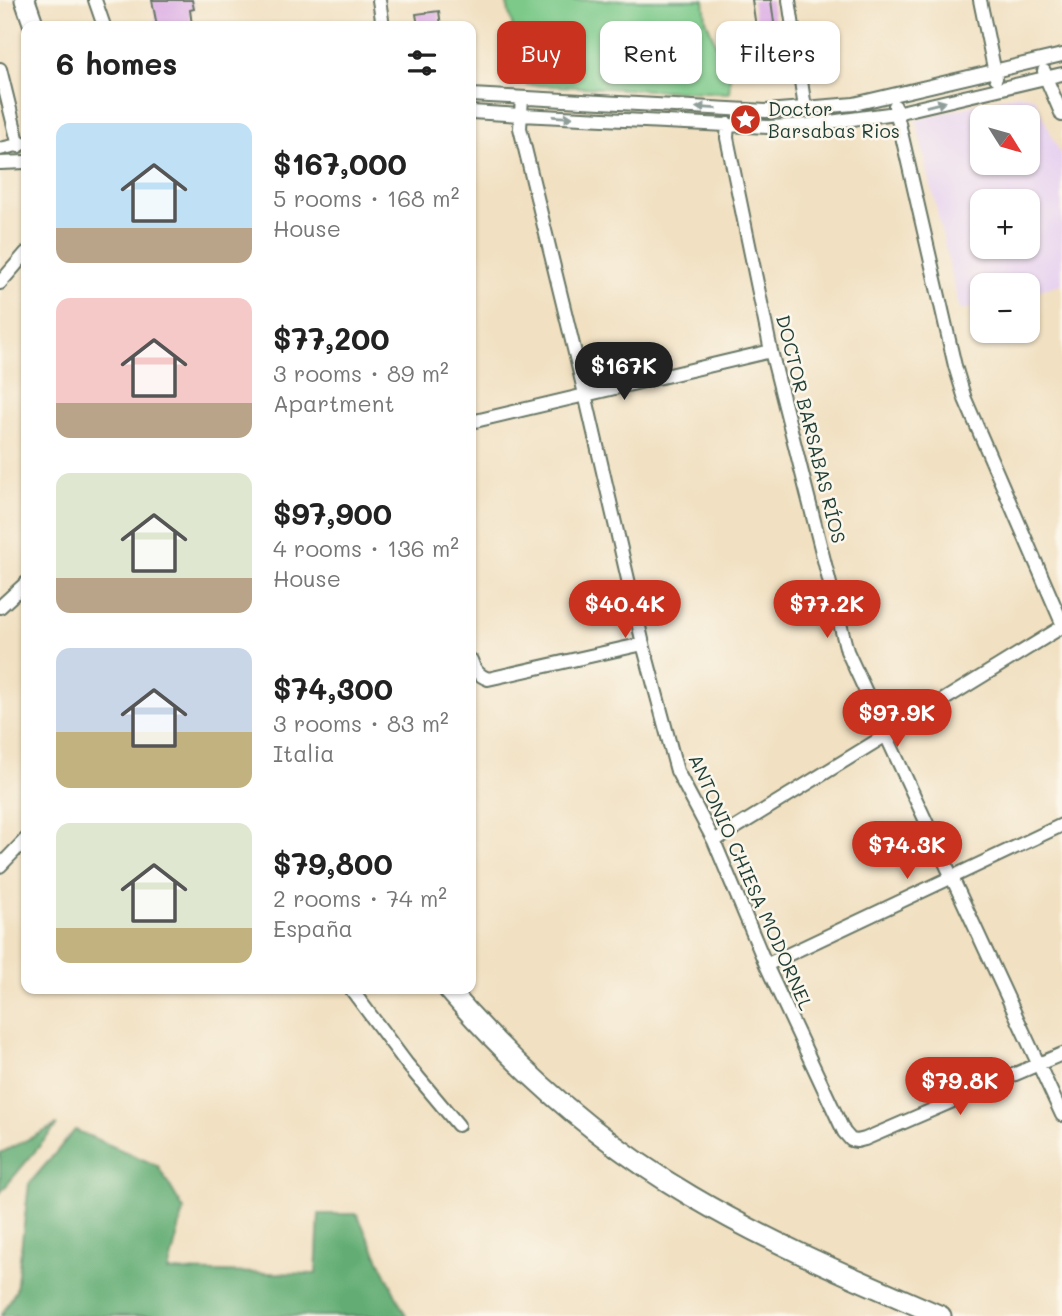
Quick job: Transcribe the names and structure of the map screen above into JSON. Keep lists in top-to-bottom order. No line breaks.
{"streets":{"street":["DOCTOR BARSABAS RÍOS","ANTONIO CHIESA MODORNEL"]},"crossings":[["DOCTOR BARSABAS RÍOS","ANTONIO CHIESA MODORNEL"]],"places":{"place":["Doctor Barsabas Rios"]},"north":"bottom right","page":{"chip":["Buy","Rent","Filters"],"heading":"6 homes","map_buttons":["+","−"],"list":[{"name":"$167,000","note":"5 rooms · 168 m² · House"},{"name":"$77,200","note":"3 rooms · 89 m² · Apartment"},{"name":"$97,900","note":"4 rooms · 136 m² · House"},{"name":"$74,300","note":"3 rooms · 83 m² · Italia"},{"name":"$79,800","note":"2 rooms · 74 m² · España"}],"price":["$167K","$40.4K","$77.2K","$97.9K","$74.3K","$79.8K"]}}
